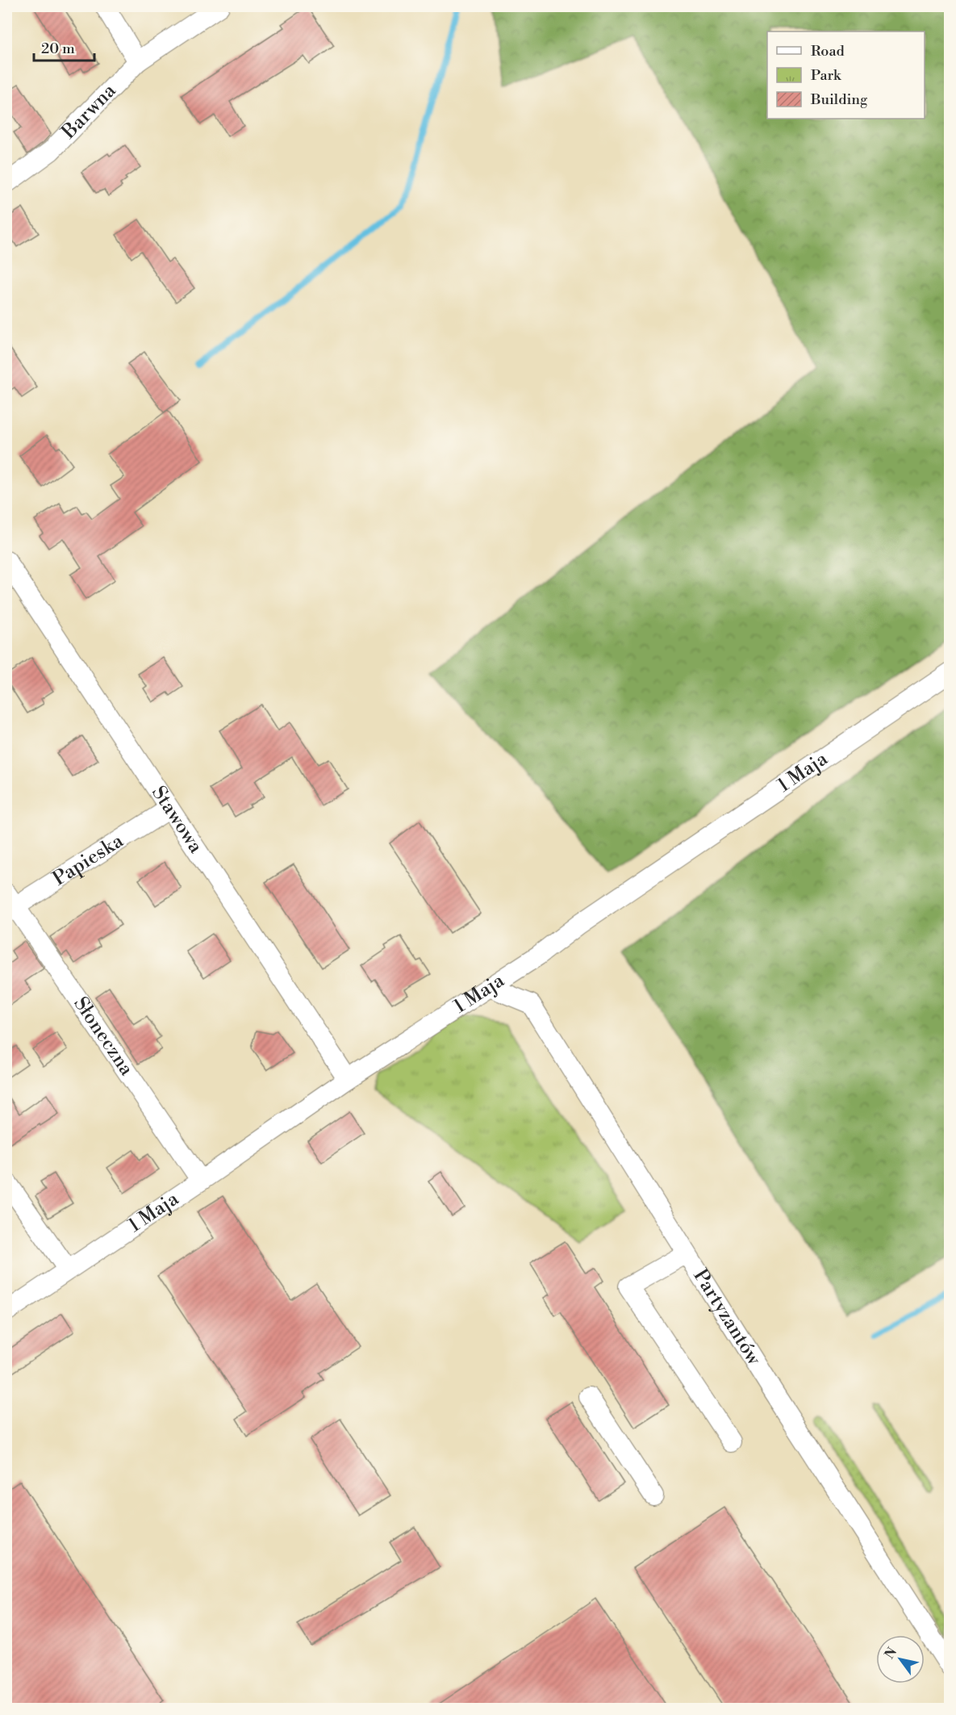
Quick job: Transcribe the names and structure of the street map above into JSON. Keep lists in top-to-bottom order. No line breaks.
{"streets":{"street":["Barwna","1 Maja","Stawowa","Papieska","Słoneczna","Partyzantów"]},"crossings":[["1 Maja","Stawowa"],["1 Maja","Słoneczna"],["1 Maja","Partyzantów"],["Stawowa","Papieska"],["Papieska","Słoneczna"]],"legend":["Road","Park","Building"],"scale_bar":"20 m","north":"top left"}
